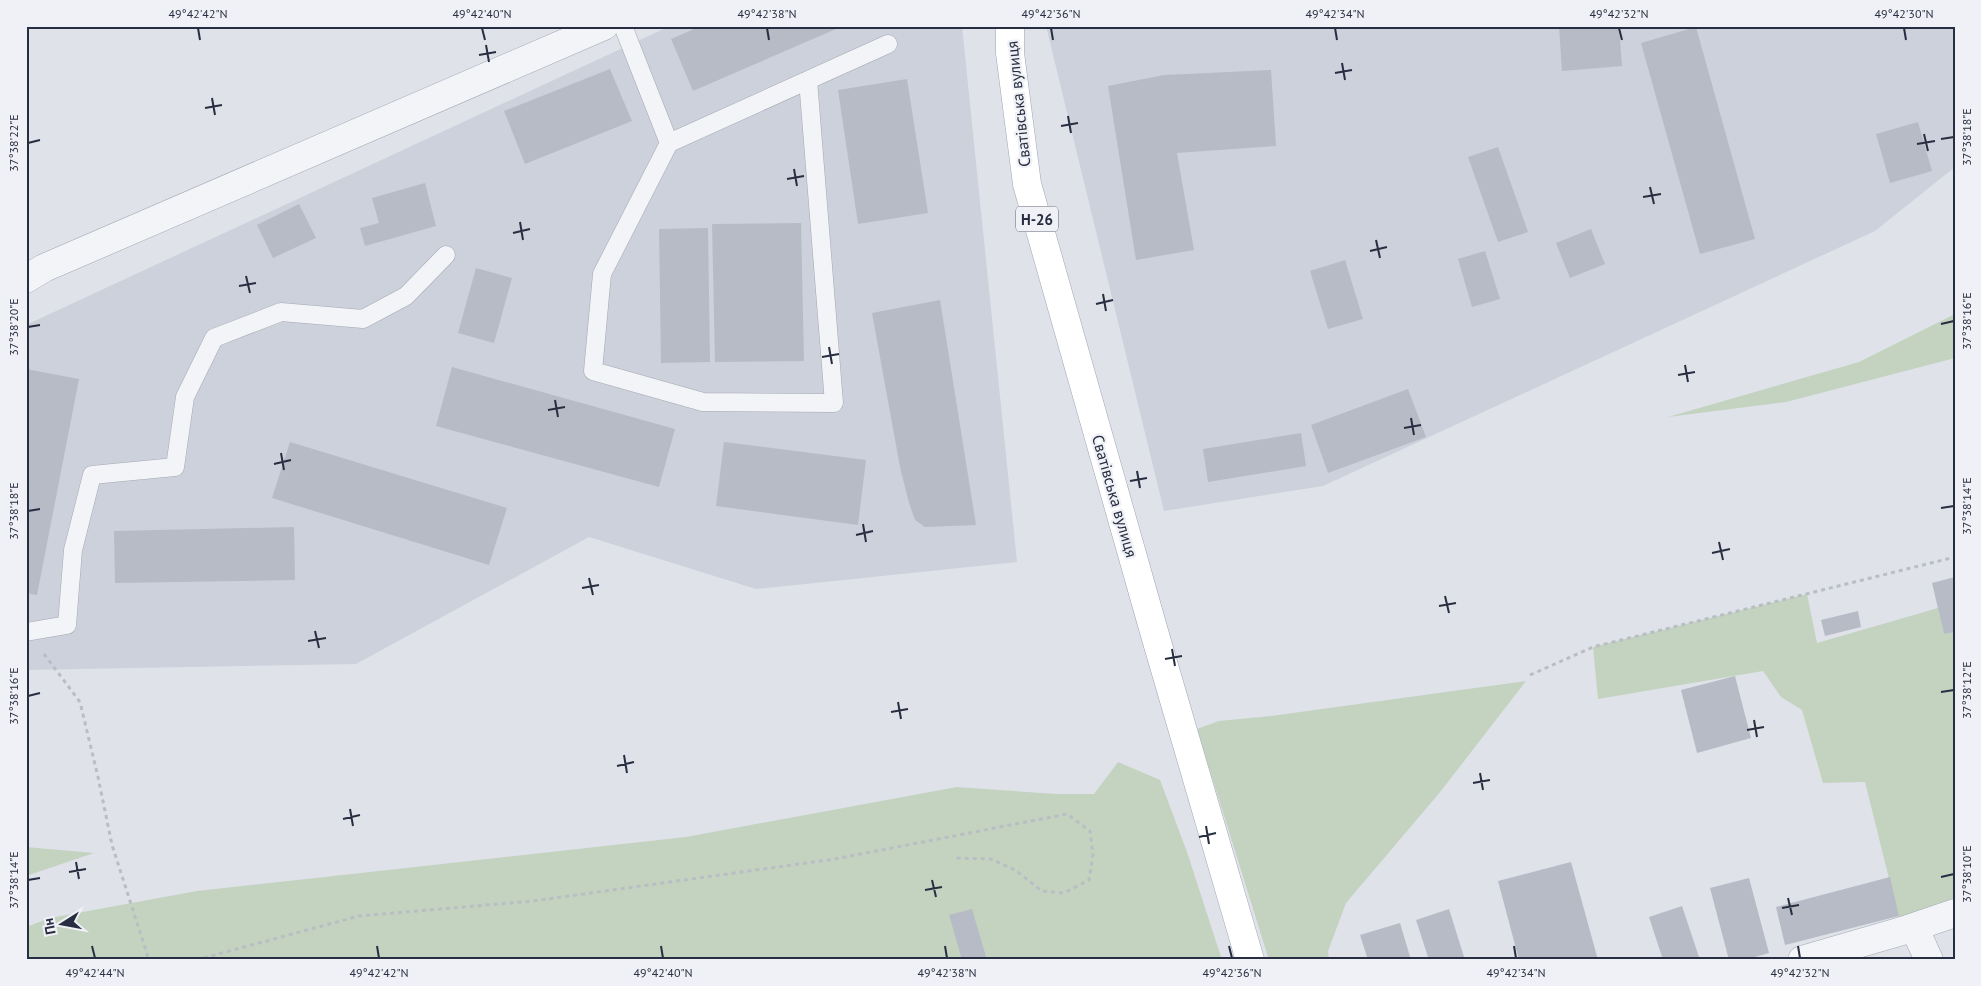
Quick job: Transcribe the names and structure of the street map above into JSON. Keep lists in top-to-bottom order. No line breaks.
{"streets":{"main road":["Сватівська вулиця","Н-26"]},"north":"left","coordinates":["49°42'42\"N","49°42'40\"N","49°42'38\"N","49°42'36\"N","49°42'34\"N","49°42'32\"N","49°42'30\"N","37°38'18\"E","37°38'22\"E","37°38'16\"E","37°38'20\"E","37°38'14\"E","37°38'12\"E","37°38'10\"E","49°42'44\"N"]}
